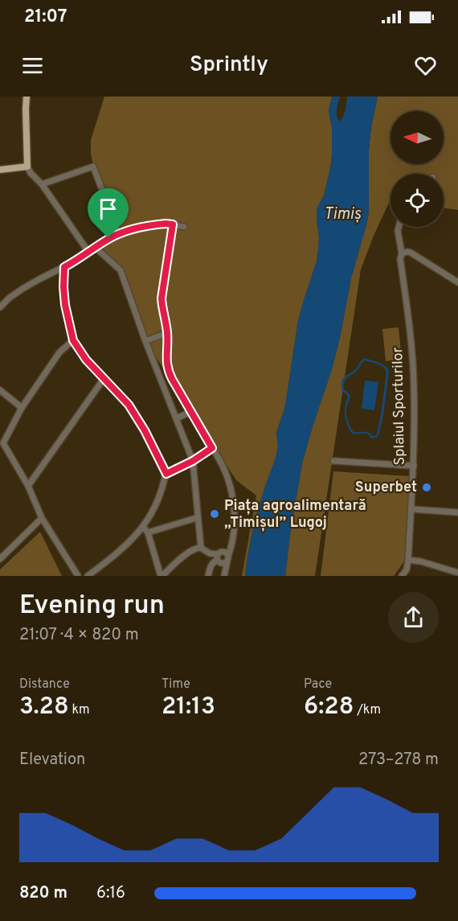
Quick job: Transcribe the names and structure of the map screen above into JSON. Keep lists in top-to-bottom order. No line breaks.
{"streets":{"street":["Splaiul Sporturilor"]},"water":["Timiș"],"places":["Superbet","Piața agroalimentară „Timișul” Lugoj"],"north":"left","page":{"status":"21:07","header":"Sprintly","heading":["Evening run","21:07 · 4 × 820 m"],"stats":[["Distance","3.28 km"],["Time","21:13"],["Pace","6:28 /km"]],"chart":["Elevation","273–278 m"],"list":[{"name":"820 m","note":"6:16"}]}}
